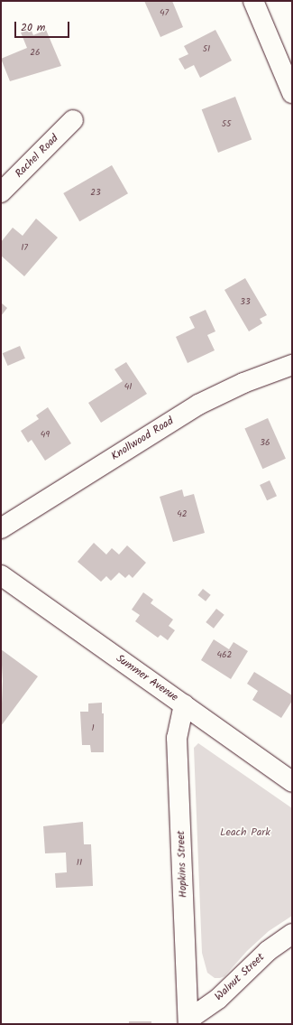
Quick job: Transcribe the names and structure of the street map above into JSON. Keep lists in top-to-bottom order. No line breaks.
{"streets":{"street":["Rachel Road","Knollwood Road","Summer Avenue","Hopkins Street","Walnut Street"]},"crossings":[["Summer Avenue","Hopkins Street"],["Hopkins Street","Walnut Street"]],"parks":["Leach Park"],"house_numbers":["47","51","26","55","23","17","33","41","49","36","42","462","1","11"],"scale_bar":"20 m"}
